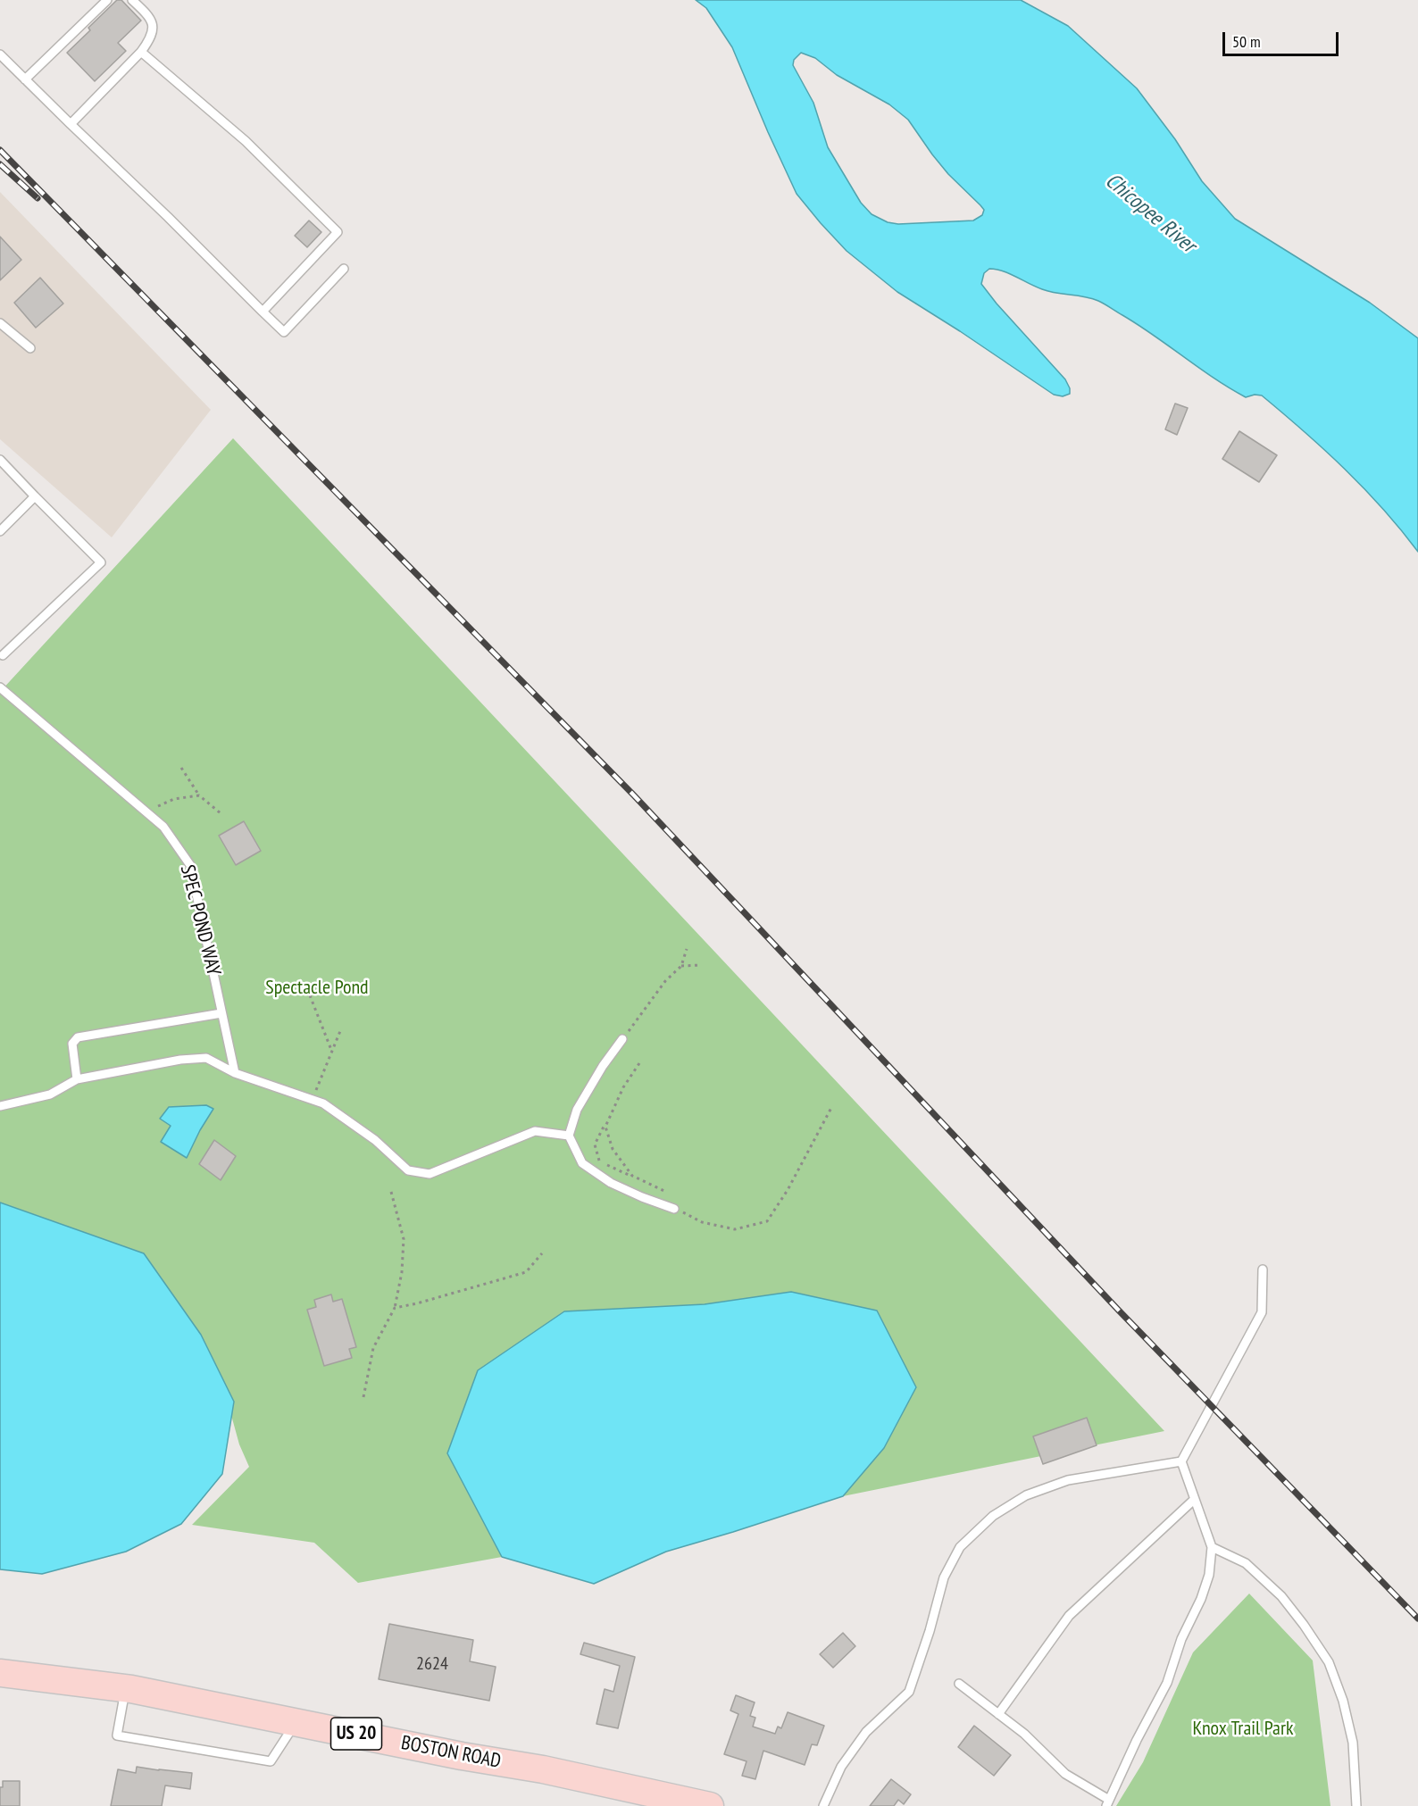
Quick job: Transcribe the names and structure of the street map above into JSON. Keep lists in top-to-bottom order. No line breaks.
{"streets":{"main road":["US 20","BOSTON ROAD"],"lane":["SPEC POND WAY"]},"water":["Chicopee River"],"parks":["Spectacle Pond","Knox Trail Park"],"house_numbers":["2624"],"scale_bar":"50 m"}
